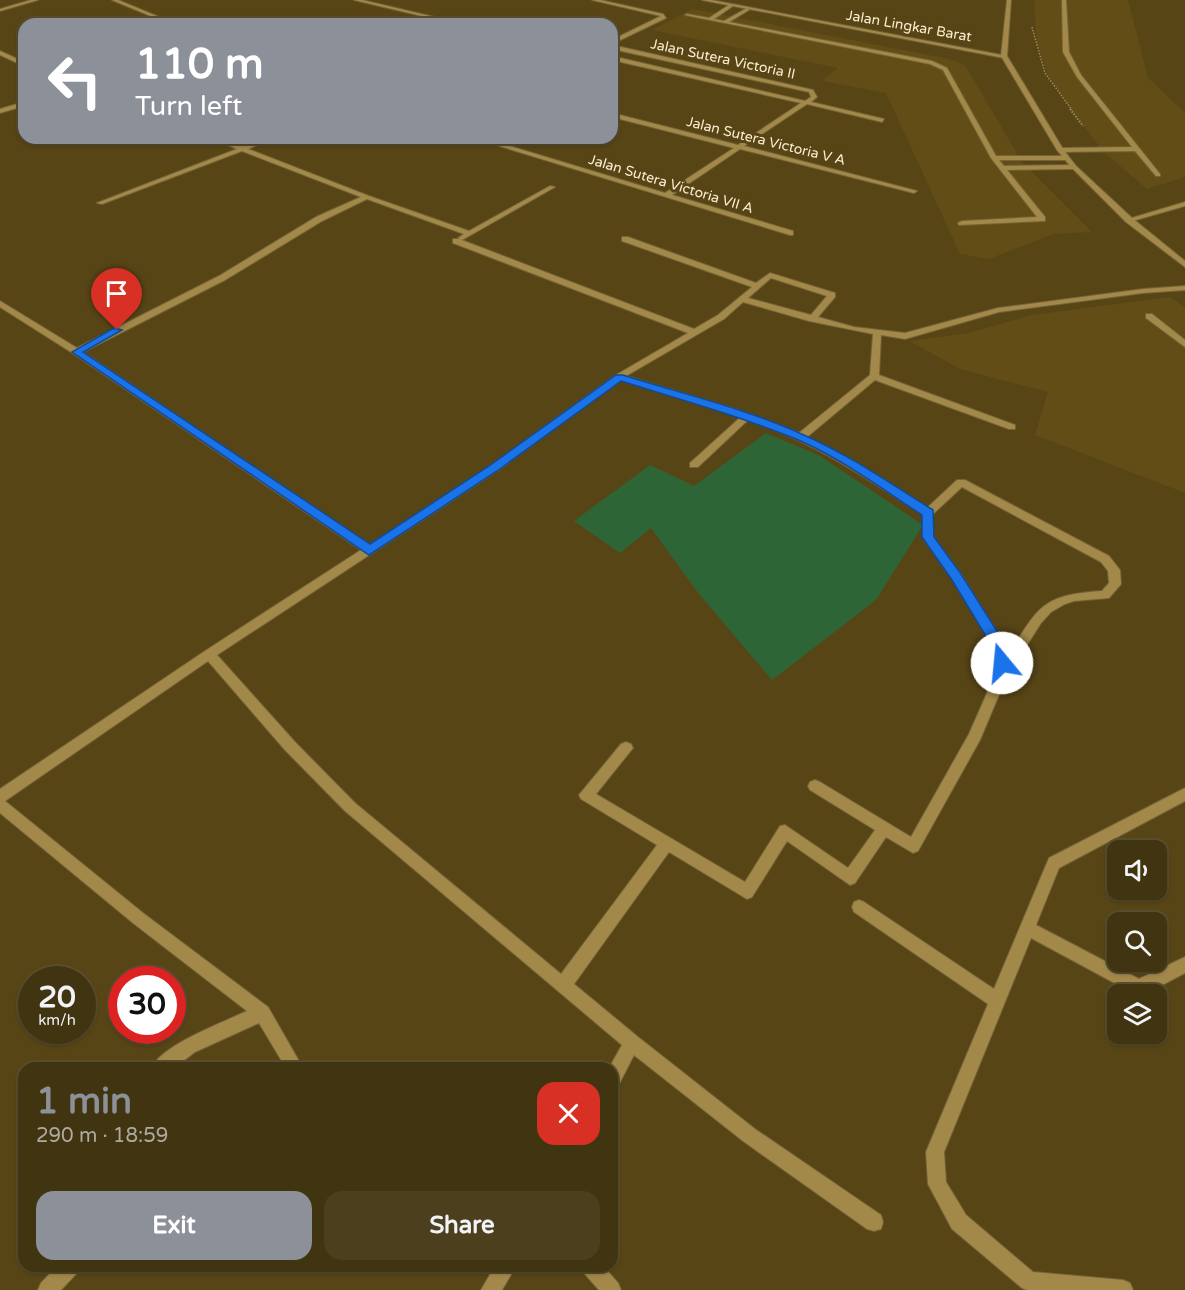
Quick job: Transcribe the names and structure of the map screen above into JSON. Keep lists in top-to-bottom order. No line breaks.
{"streets":{"street":["Jalan Lingkar Barat","Jalan Sutera Victoria II","Jalan Sutera Victoria V A","Jalan Sutera Victoria VII A"]},"page":{"turn":["110 m","Turn left"],"speed":"20 km/h","limit":"30","heading":["1 min","290 m · 18:59"],"buttons":["Exit","Share"]}}
